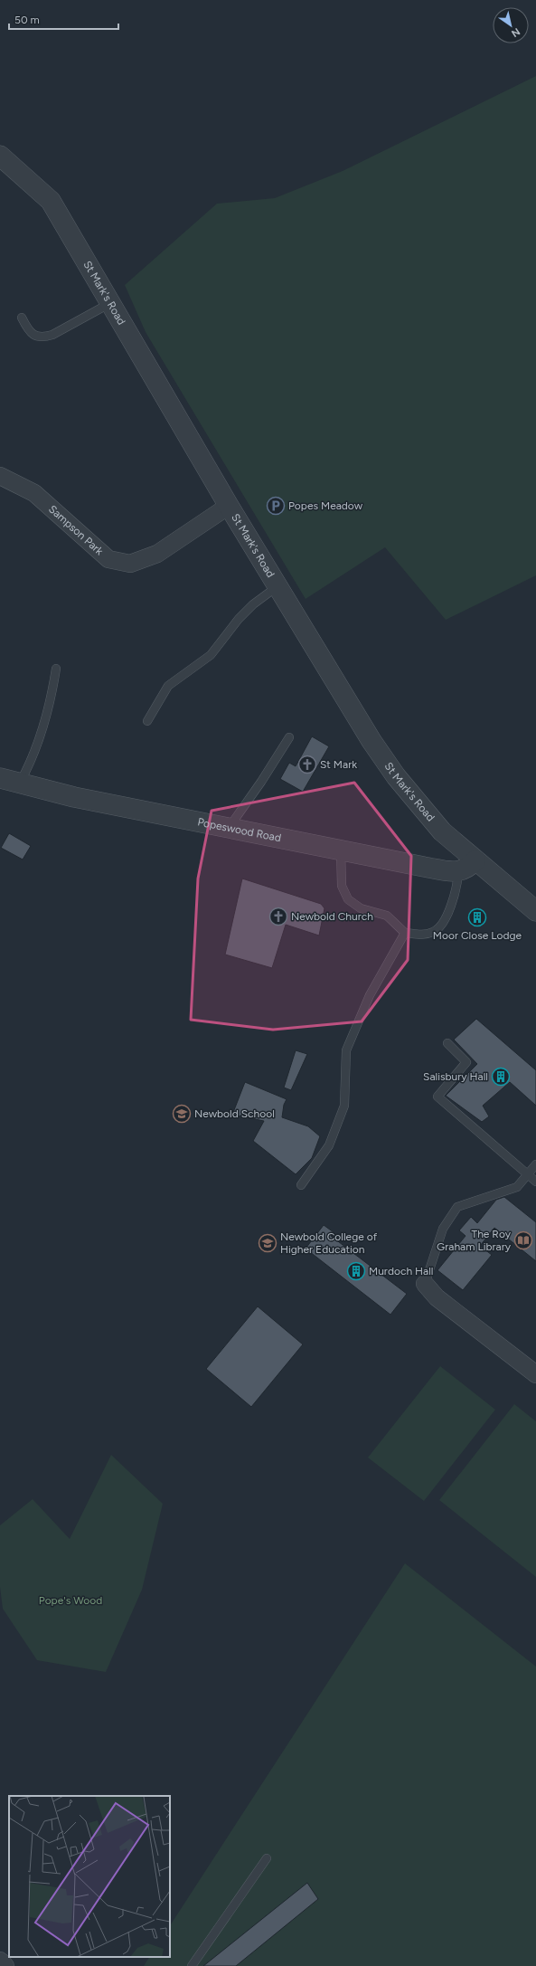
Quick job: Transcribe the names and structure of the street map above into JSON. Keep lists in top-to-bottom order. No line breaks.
{"streets":{"street":["St Mark's Road","Sampson Park","Popeswood Road"]},"crossings":[["St Mark's Road","Sampson Park"]],"parks":["Pope's Wood"],"places":{"parking":["Popes Meadow"],"church":["St Mark","Newbold Church"],"building":["Moor Close Lodge","Salisbury Hall","Murdoch Hall"],"school or university":["Newbold School","Newbold College of Higher Education"],"library":["The Roy Graham Library"]},"scale_bar":"50 m","north":"bottom right"}
